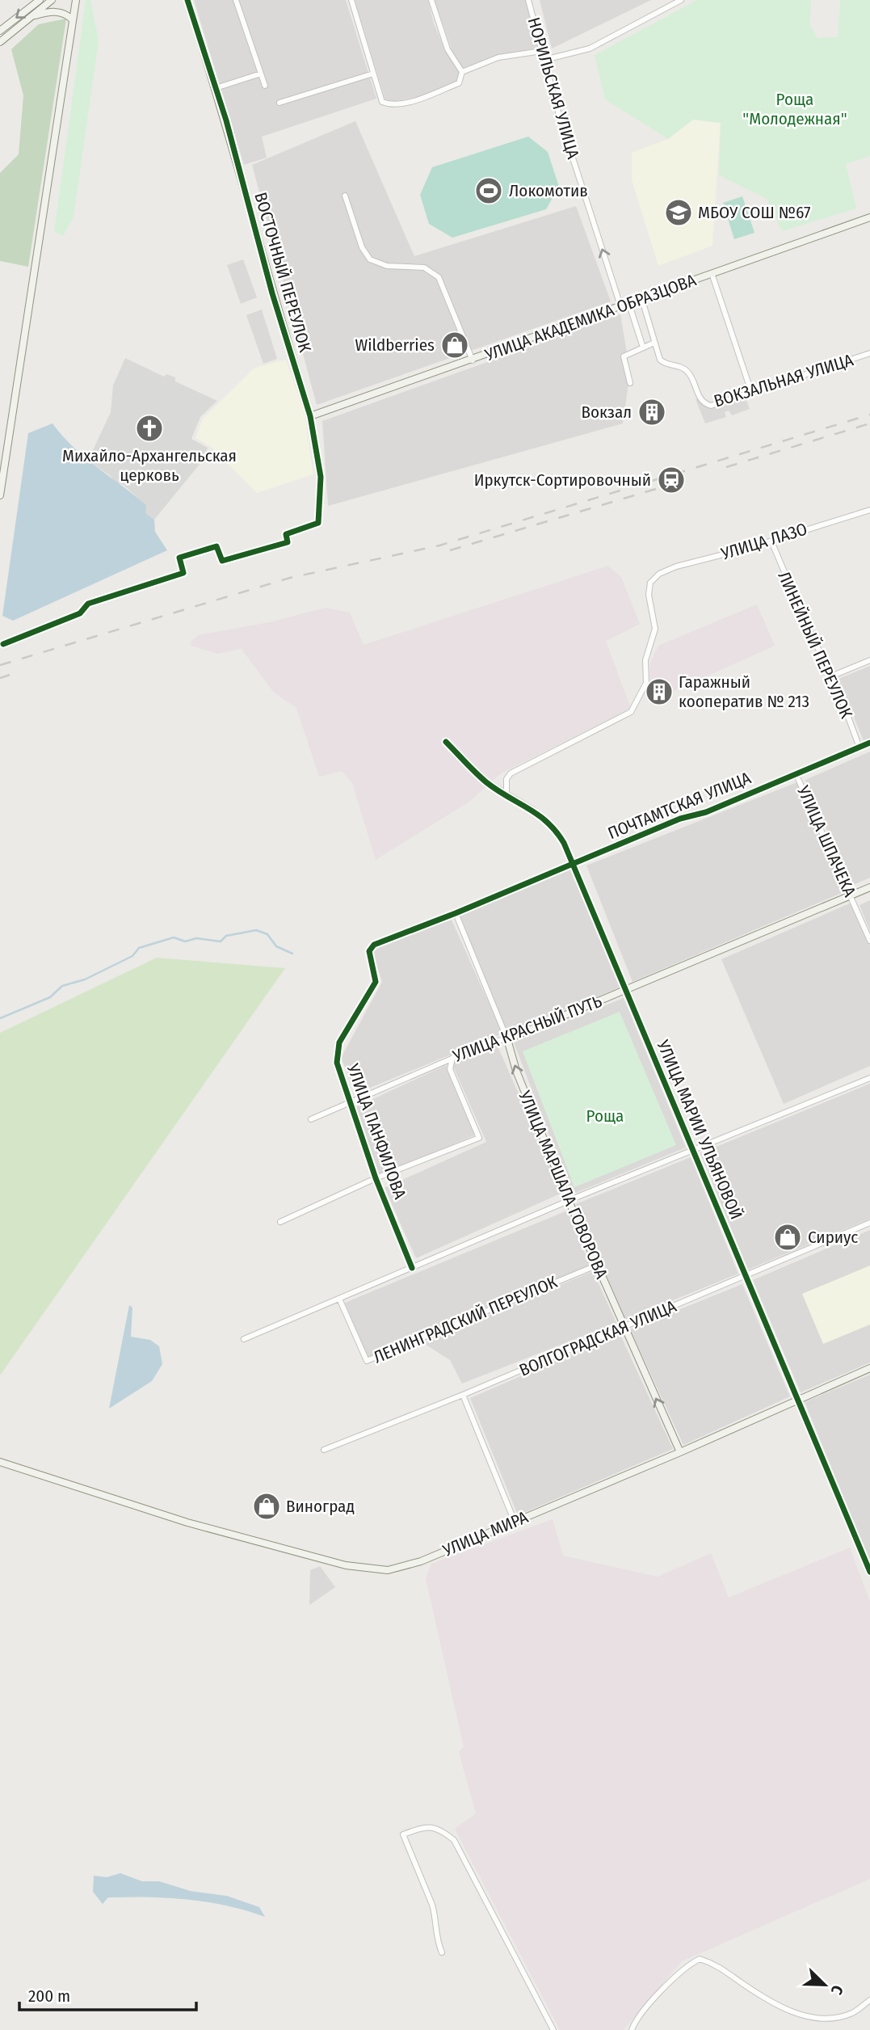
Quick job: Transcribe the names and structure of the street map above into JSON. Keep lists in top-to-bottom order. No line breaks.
{"streets":{"street":["НОРИЛЬСКАЯ УЛИЦА","ВОСТОЧНЫЙ ПЕРЕУЛОК","УЛИЦА АКАДЕМИКА ОБРАЗЦОВА","ВОКЗАЛЬНАЯ УЛИЦА","УЛИЦА ЛАЗО","ЛИНЕЙНЫЙ ПЕРЕУЛОК","ПОЧТАМТСКАЯ УЛИЦА","УЛИЦА ШПАЧЕКА","УЛИЦА КРАСНЫЙ ПУТЬ","УЛИЦА МАРИИ УЛЬЯНОВОЙ","УЛИЦА ПАНФИЛОВА","УЛИЦА МАРШАЛА ГОВОРОВА","ЛЕНИНГРАДСКИЙ ПЕРЕУЛОК","ВОЛГОГРАДСКАЯ УЛИЦА","УЛИЦА МИРА"]},"crossings":[["НОРИЛЬСКАЯ УЛИЦА","УЛИЦА АКАДЕМИКА ОБРАЗЦОВА"],["ВОСТОЧНЫЙ ПЕРЕУЛОК","УЛИЦА АКАДЕМИКА ОБРАЗЦОВА"],["УЛИЦА ЛАЗО","ЛИНЕЙНЫЙ ПЕРЕУЛОК"],["УЛИЦА ЛАЗО","УЛИЦА МАРИИ УЛЬЯНОВОЙ"],["ЛИНЕЙНЫЙ ПЕРЕУЛОК","ПОЧТАМТСКАЯ УЛИЦА"],["ПОЧТАМТСКАЯ УЛИЦА","УЛИЦА ШПАЧЕКА"],["ПОЧТАМТСКАЯ УЛИЦА","УЛИЦА МАРИИ УЛЬЯНОВОЙ"],["ПОЧТАМТСКАЯ УЛИЦА","УЛИЦА ПАНФИЛОВА"],["ПОЧТАМТСКАЯ УЛИЦА","УЛИЦА МАРШАЛА ГОВОРОВА"],["УЛИЦА ШПАЧЕКА","УЛИЦА КРАСНЫЙ ПУТЬ"],["УЛИЦА КРАСНЫЙ ПУТЬ","УЛИЦА МАРИИ УЛЬЯНОВОЙ"],["УЛИЦА КРАСНЫЙ ПУТЬ","УЛИЦА ПАНФИЛОВА"],["УЛИЦА КРАСНЫЙ ПУТЬ","УЛИЦА МАРШАЛА ГОВОРОВА"],["УЛИЦА МАРИИ УЛЬЯНОВОЙ","ВОЛГОГРАДСКАЯ УЛИЦА"],["УЛИЦА МАРИИ УЛЬЯНОВОЙ","УЛИЦА МИРА"],["УЛИЦА МАРШАЛА ГОВОРОВА","ЛЕНИНГРАДСКИЙ ПЕРЕУЛОК"],["УЛИЦА МАРШАЛА ГОВОРОВА","ВОЛГОГРАДСКАЯ УЛИЦА"],["УЛИЦА МАРШАЛА ГОВОРОВА","УЛИЦА МИРА"]],"one_way":["НОРИЛЬСКАЯ УЛИЦА","УЛИЦА МАРШАЛА ГОВОРОВА"],"parks":["Роща \"Молодежная\"","Роща"],"places":{"sports":["Локомотив"],"school or university":["МБОУ СОШ №67"],"shop":["Wildberries","Сириус","Виноград"],"building":["Вокзал","Гаражный кооператив № 213"],"church":["Михайло-Архангельская церковь"],"station":["Иркутск-Сортировочный"]},"scale_bar":"200 m","north":"bottom right"}
